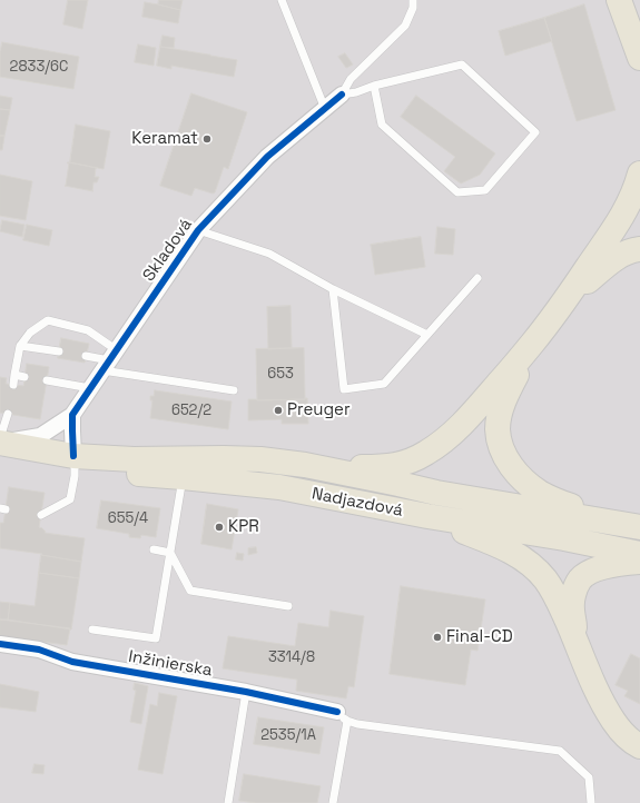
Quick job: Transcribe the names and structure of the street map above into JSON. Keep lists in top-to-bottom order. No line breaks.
{"streets":{"main road":["Nadjazdová"],"street":["Skladová","Inžinierska"]},"crossings":[["Skladová","Nadjazdová"]],"places":["Keramat","Preuger","KPR","Final-CD"],"house_numbers":["2833/6C","653","652/2","655/4","3314/8","2535/1A"]}
